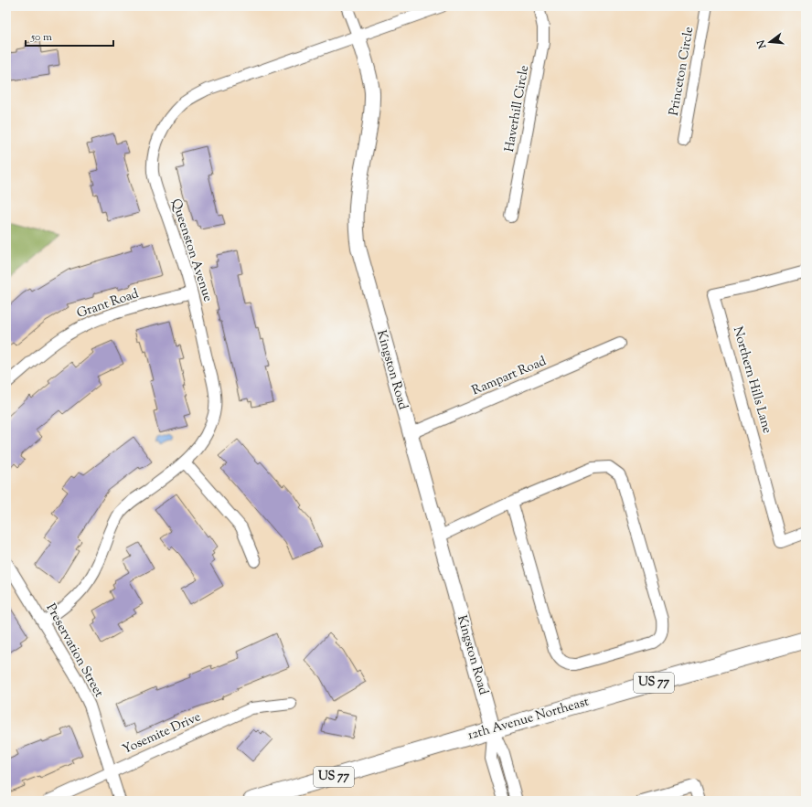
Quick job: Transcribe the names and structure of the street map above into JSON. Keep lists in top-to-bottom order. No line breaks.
{"streets":{"main road":["US 77","12th Avenue Northeast"],"street":["Princeton Circle","Haverhill Circle","Queenston Avenue","Grant Road","Kingston Road","Rampart Road","Northern Hills Lane","Preservation Street","Yosemite Drive"]},"crossings":[["Queenston Avenue","Grant Road"],["Queenston Avenue","Kingston Road"],["Queenston Avenue","Preservation Street"],["Kingston Road","Rampart Road"],["Kingston Road","12th Avenue Northeast"],["Preservation Street","Yosemite Drive"]],"scale_bar":"50 m","north":"left"}
